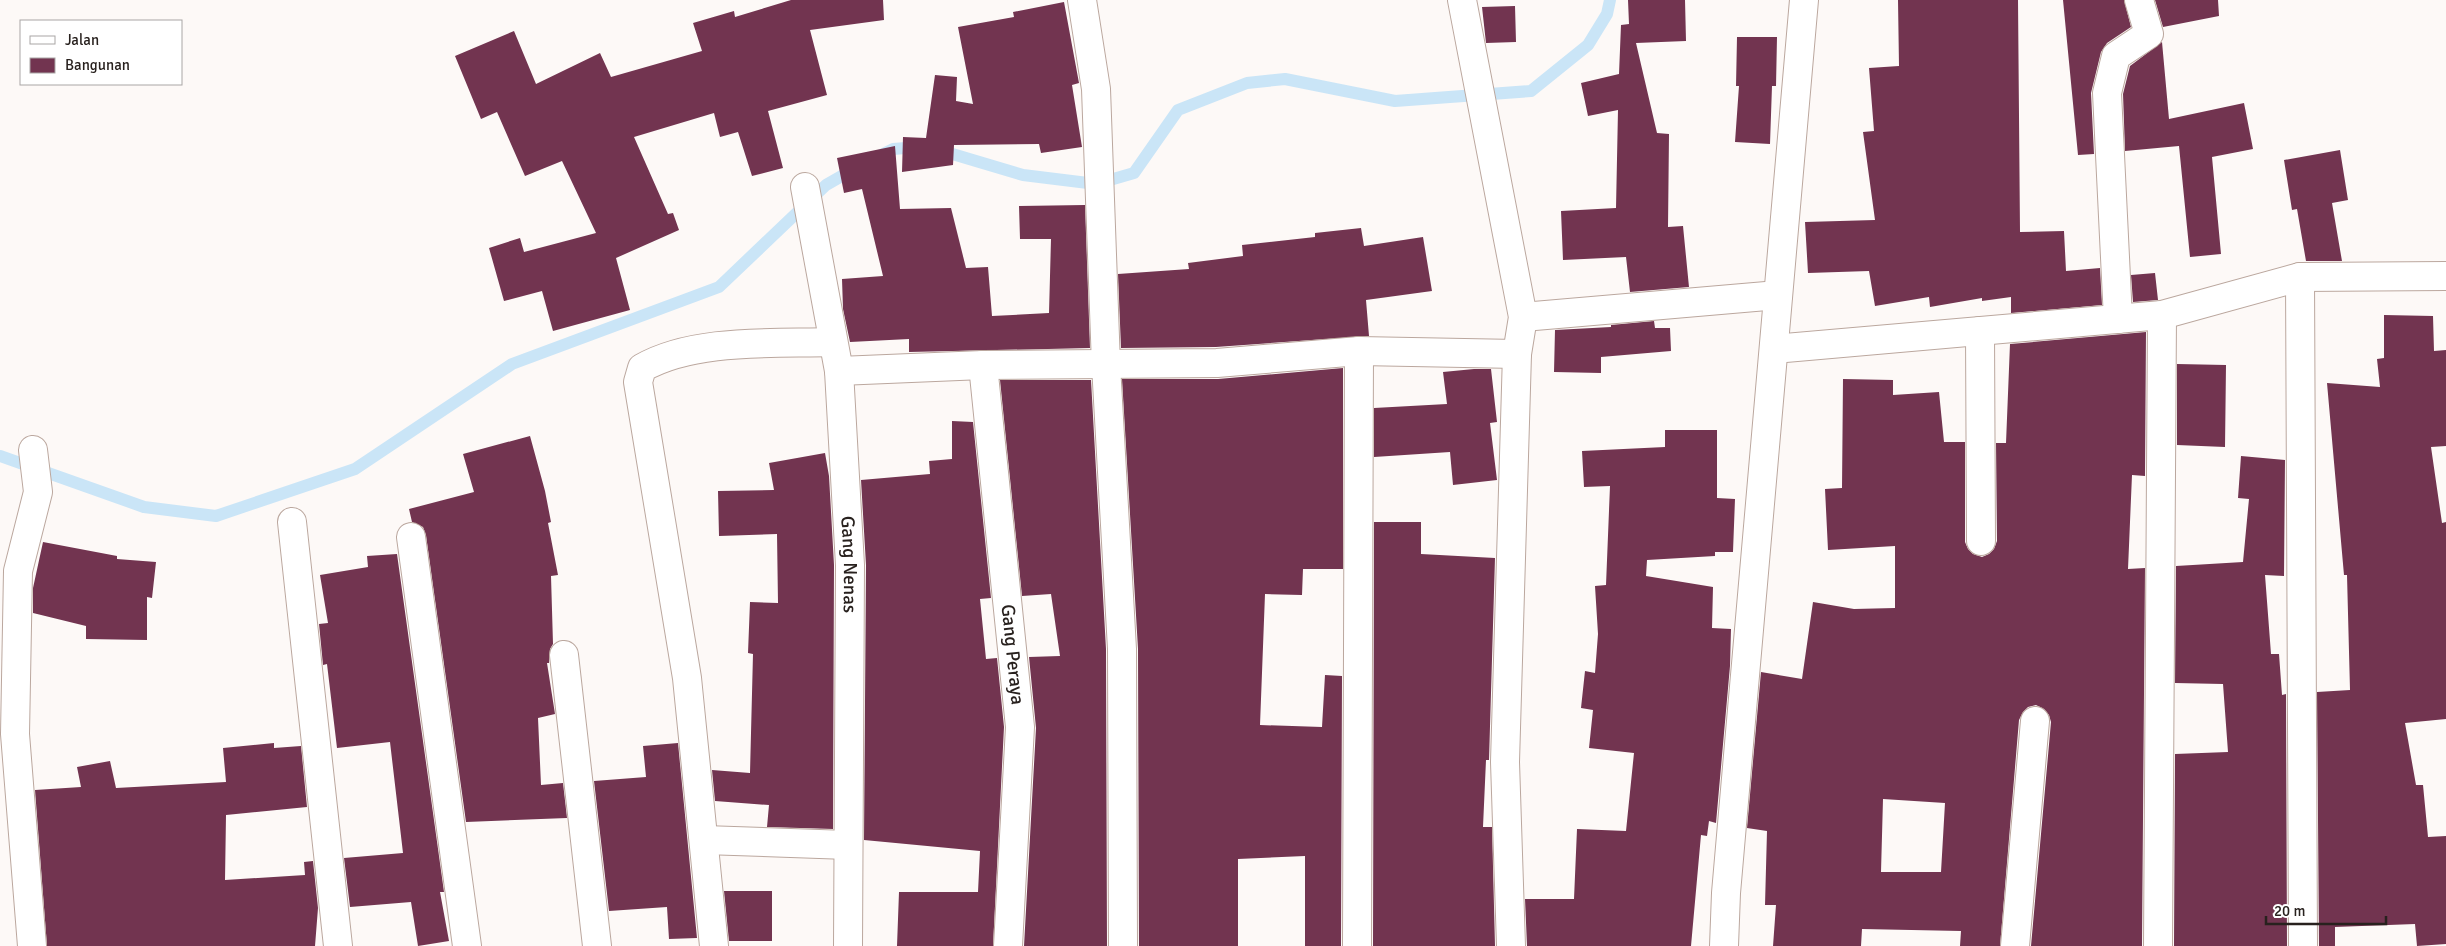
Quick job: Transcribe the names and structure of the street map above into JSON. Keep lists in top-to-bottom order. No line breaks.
{"streets":{"street":["Gang Nenas","Gang Peraya"]},"legend":["Jalan","Bangunan"],"scale_bar":"20 m"}
